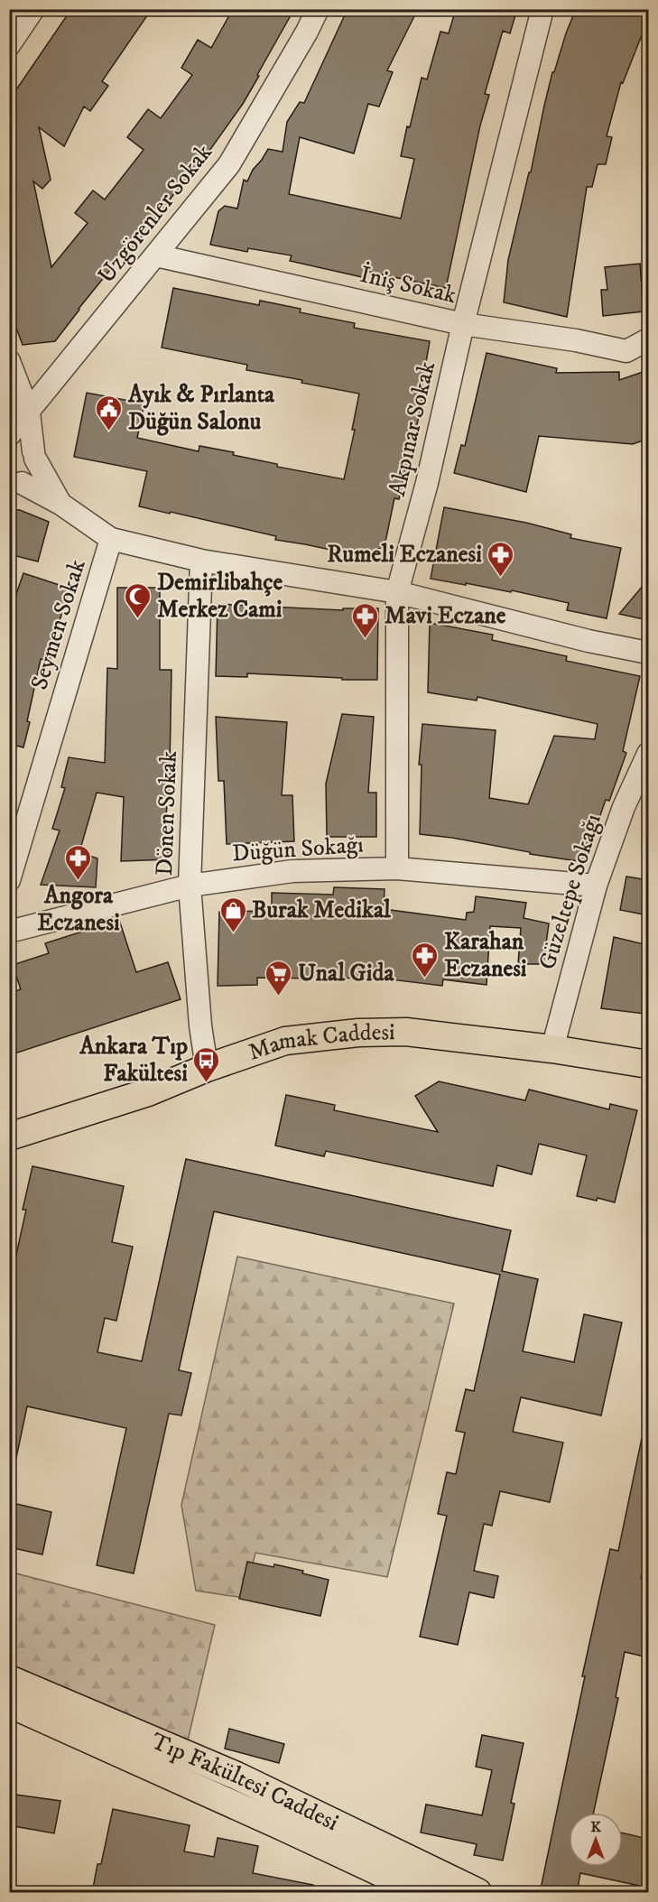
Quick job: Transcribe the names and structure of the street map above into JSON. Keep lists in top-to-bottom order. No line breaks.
{"streets":{"main road":["Mamak Caddesi","Tıp Fakültesi Caddesi"],"street":["Uzgörenler Sokak","İniş Sokak","Akpınar Sokak","Seymen Sokak","Dönen Sokak","Düğün Sokağı","Güzeltepe Sokağı"]},"crossings":[["Uzgörenler Sokak","İniş Sokak"],["İniş Sokak","Akpınar Sokak"],["Akpınar Sokak","Düğün Sokağı"],["Dönen Sokak","Düğün Sokağı"],["Dönen Sokak","Mamak Caddesi"],["Düğün Sokağı","Güzeltepe Sokağı"],["Güzeltepe Sokağı","Mamak Caddesi"]],"places":{"public building":["Ayık & Pırlanta Düğün Salonu"],"pharmacy":["Rumeli Eczanesi","Mavi Eczane","Angora Eczanesi","Karahan Eczanesi"],"mosque":["Demirlibahçe Merkez Cami"],"shop":["Burak Medikal"],"supermarket":["Unal Gida"],"bus stop":["Ankara Tıp Fakültesi"]},"north":"top"}
